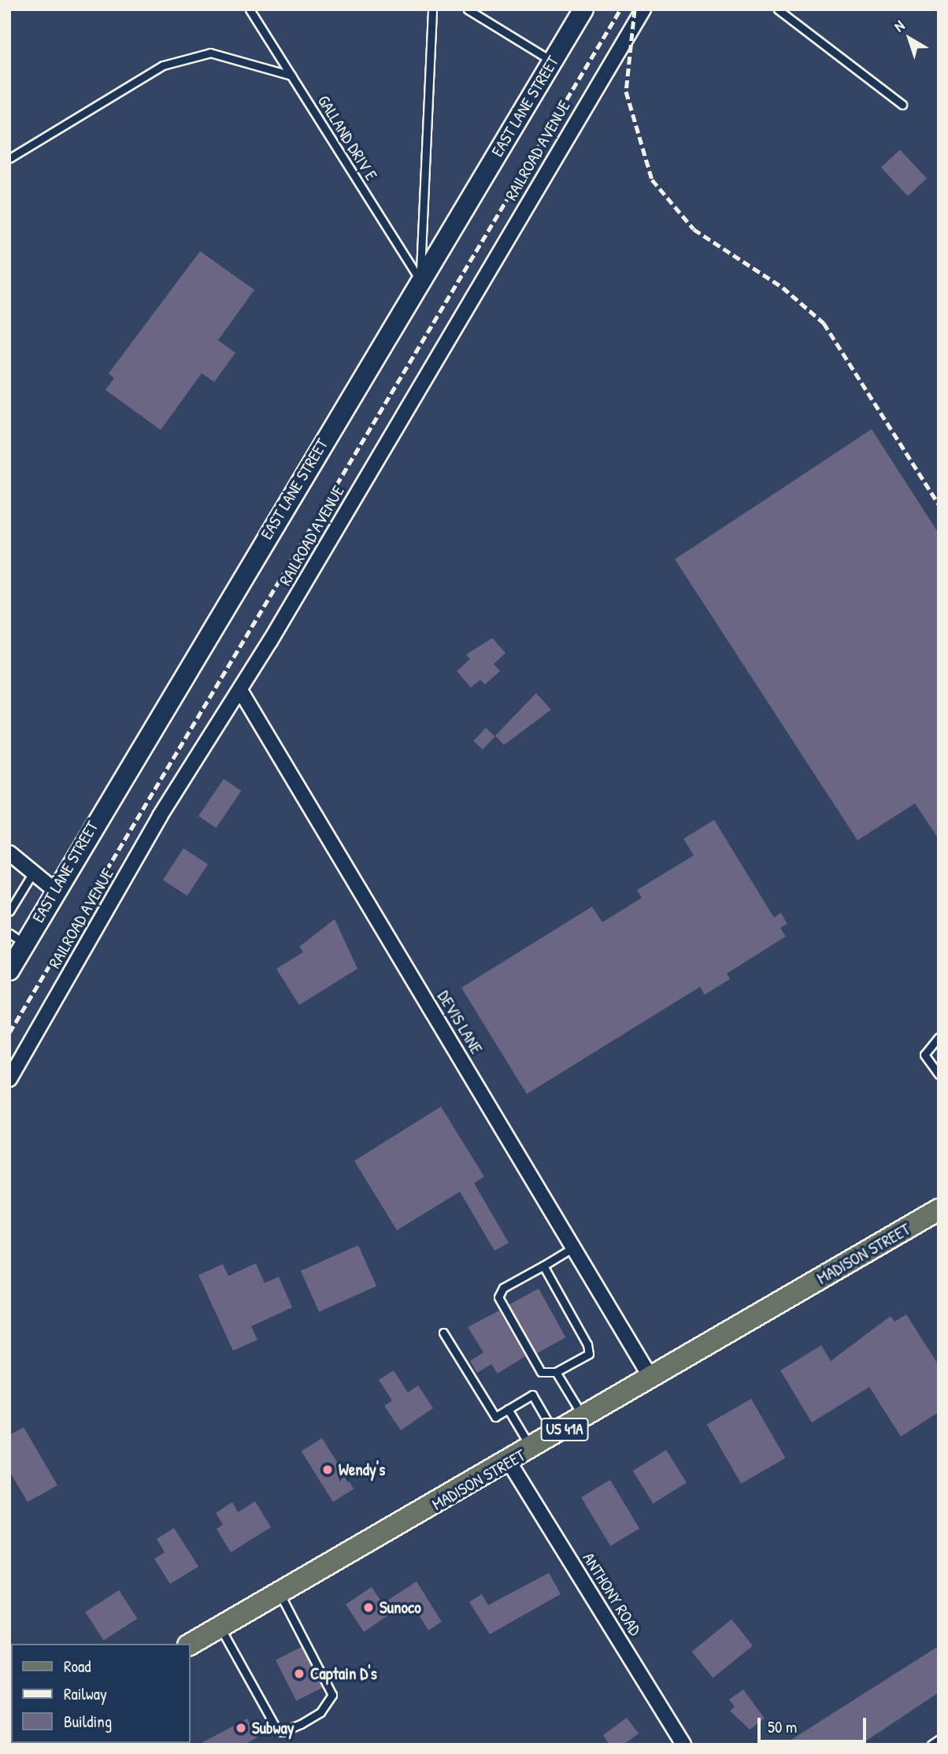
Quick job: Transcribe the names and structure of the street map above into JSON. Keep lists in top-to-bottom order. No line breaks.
{"streets":{"main road":["MADISON STREET","US 41A"],"street":["EAST LANE STREET","RAILROAD AVENUE","DEVIS LANE","ANTHONY ROAD"],"lane":["GALLAND DRIV E"]},"crossings":[["EAST LANE STREET","GALLAND DRIV E"],["RAILROAD AVENUE","DEVIS LANE"],["DEVIS LANE","MADISON STREET"],["MADISON STREET","ANTHONY ROAD"]],"places":["Wendy's","Sunoco","Captain D's","Subway"],"legend":["Road","Railway","Building"],"scale_bar":"50 m","north":"top left"}
